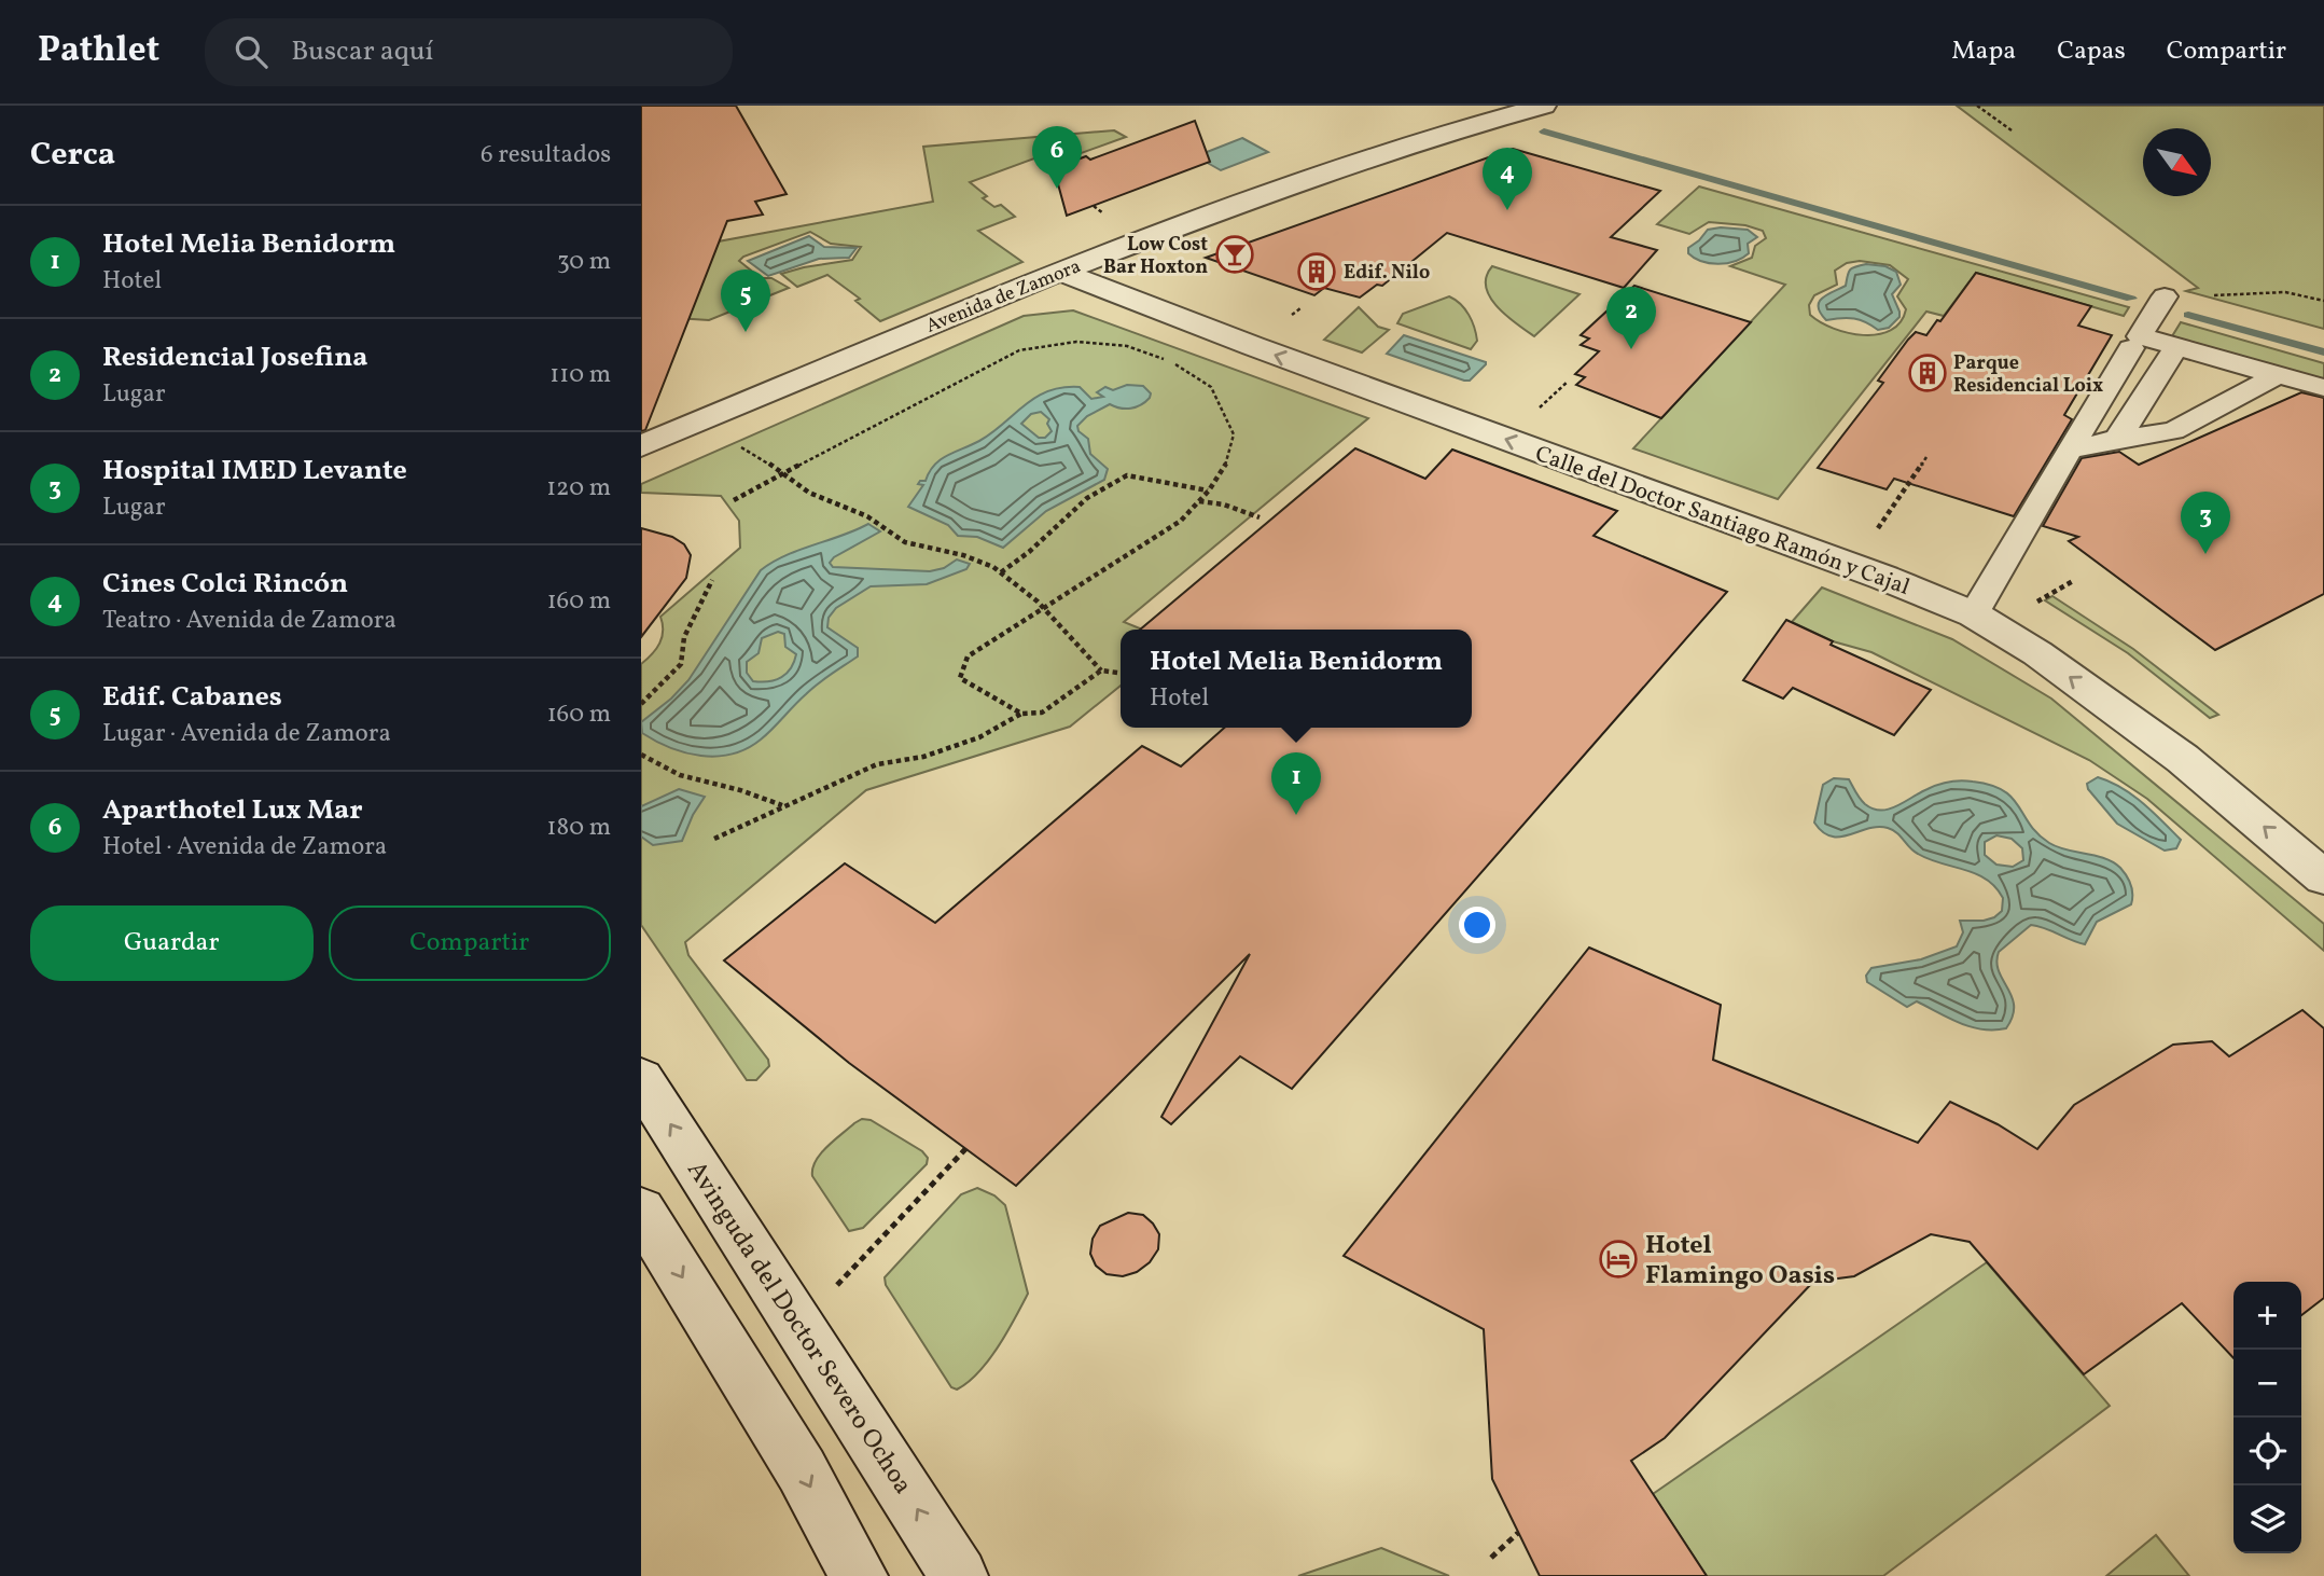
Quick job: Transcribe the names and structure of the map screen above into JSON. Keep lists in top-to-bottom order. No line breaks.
{"streets":{"street":["Avenida de Zamora","Calle del Doctor Santiago Ramón y Cajal","Avinguda del Doctor Severo Ochoa"]},"crossings":[["Avenida de Zamora","Calle del Doctor Santiago Ramón y Cajal"]],"one_way":["Calle del Doctor Santiago Ramón y Cajal"],"places":{"bar":["Low Cost Bar Hoxton"],"building":["Edif. Nilo","Parque Residencial Loix"],"hotel":["Hotel Flamingo Oasis"]},"north":"bottom right","page":{"header":"Pathlet","search":"Buscar aquí","nav":["Mapa","Capas","Compartir"],"heading":["Cerca","6 resultados"],"pins":["6","4","5","2","3","1"],"list":[{"mark":"1","name":"Hotel Melia Benidorm","note":"Hotel","value":"30 m"},{"mark":"2","name":"Residencial Josefina","note":"Lugar","value":"110 m"},{"mark":"3","name":"Hospital IMED Levante","note":"Lugar","value":"120 m"},{"mark":"4","name":"Cines Colci Rincón","note":"Teatro · Avenida de Zamora","value":"160 m"},{"mark":"5","name":"Edif. Cabanes","note":"Lugar · Avenida de Zamora","value":"160 m"},{"mark":"6","name":"Aparthotel Lux Mar","note":"Hotel · Avenida de Zamora","value":"180 m"}],"popup":["Hotel Melia Benidorm","Hotel"],"buttons":["Guardar","Compartir"],"map_buttons":["+","−"]}}
